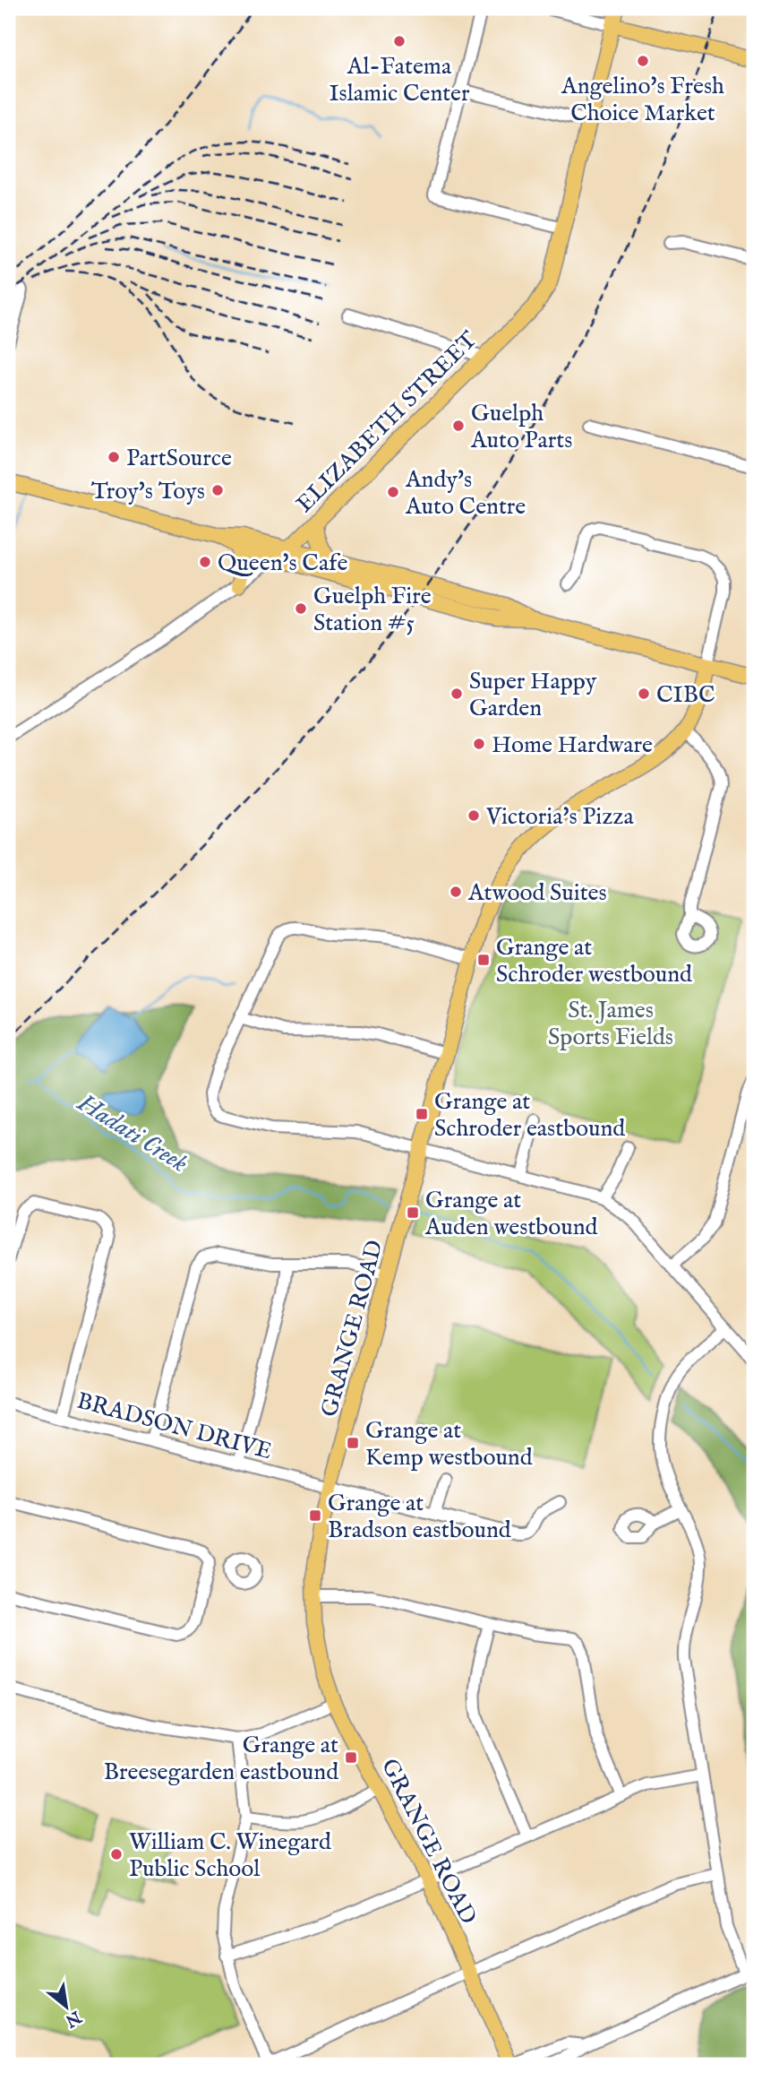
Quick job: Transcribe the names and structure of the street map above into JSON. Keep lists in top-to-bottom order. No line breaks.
{"streets":{"main road":["ELIZABETH STREET","GRANGE ROAD"],"street":["BRADSON DRIVE"]},"crossings":[["GRANGE ROAD","BRADSON DRIVE"]],"water":["Hadati Creek"],"parks":["St. James Sports Fields"],"places":{"other":["Al-Fatema Islamic Center","Angelino's Fresh Choice Market","Guelph Auto Parts","PartSource","Troy's Toys","Andy's Auto Centre","Queen's Cafe","Guelph Fire Station #5","Super Happy Garden","CIBC","Home Hardware","Victoria's Pizza","Atwood Suites","William C. Winegard Public School"],"transit":["Grange at Schroder westbound","Grange at Schroder eastbound","Grange at Auden westbound","Grange at Kemp westbound","Grange at Bradson eastbound","Grange at Breesegarden eastbound"]},"north":"bottom right"}
